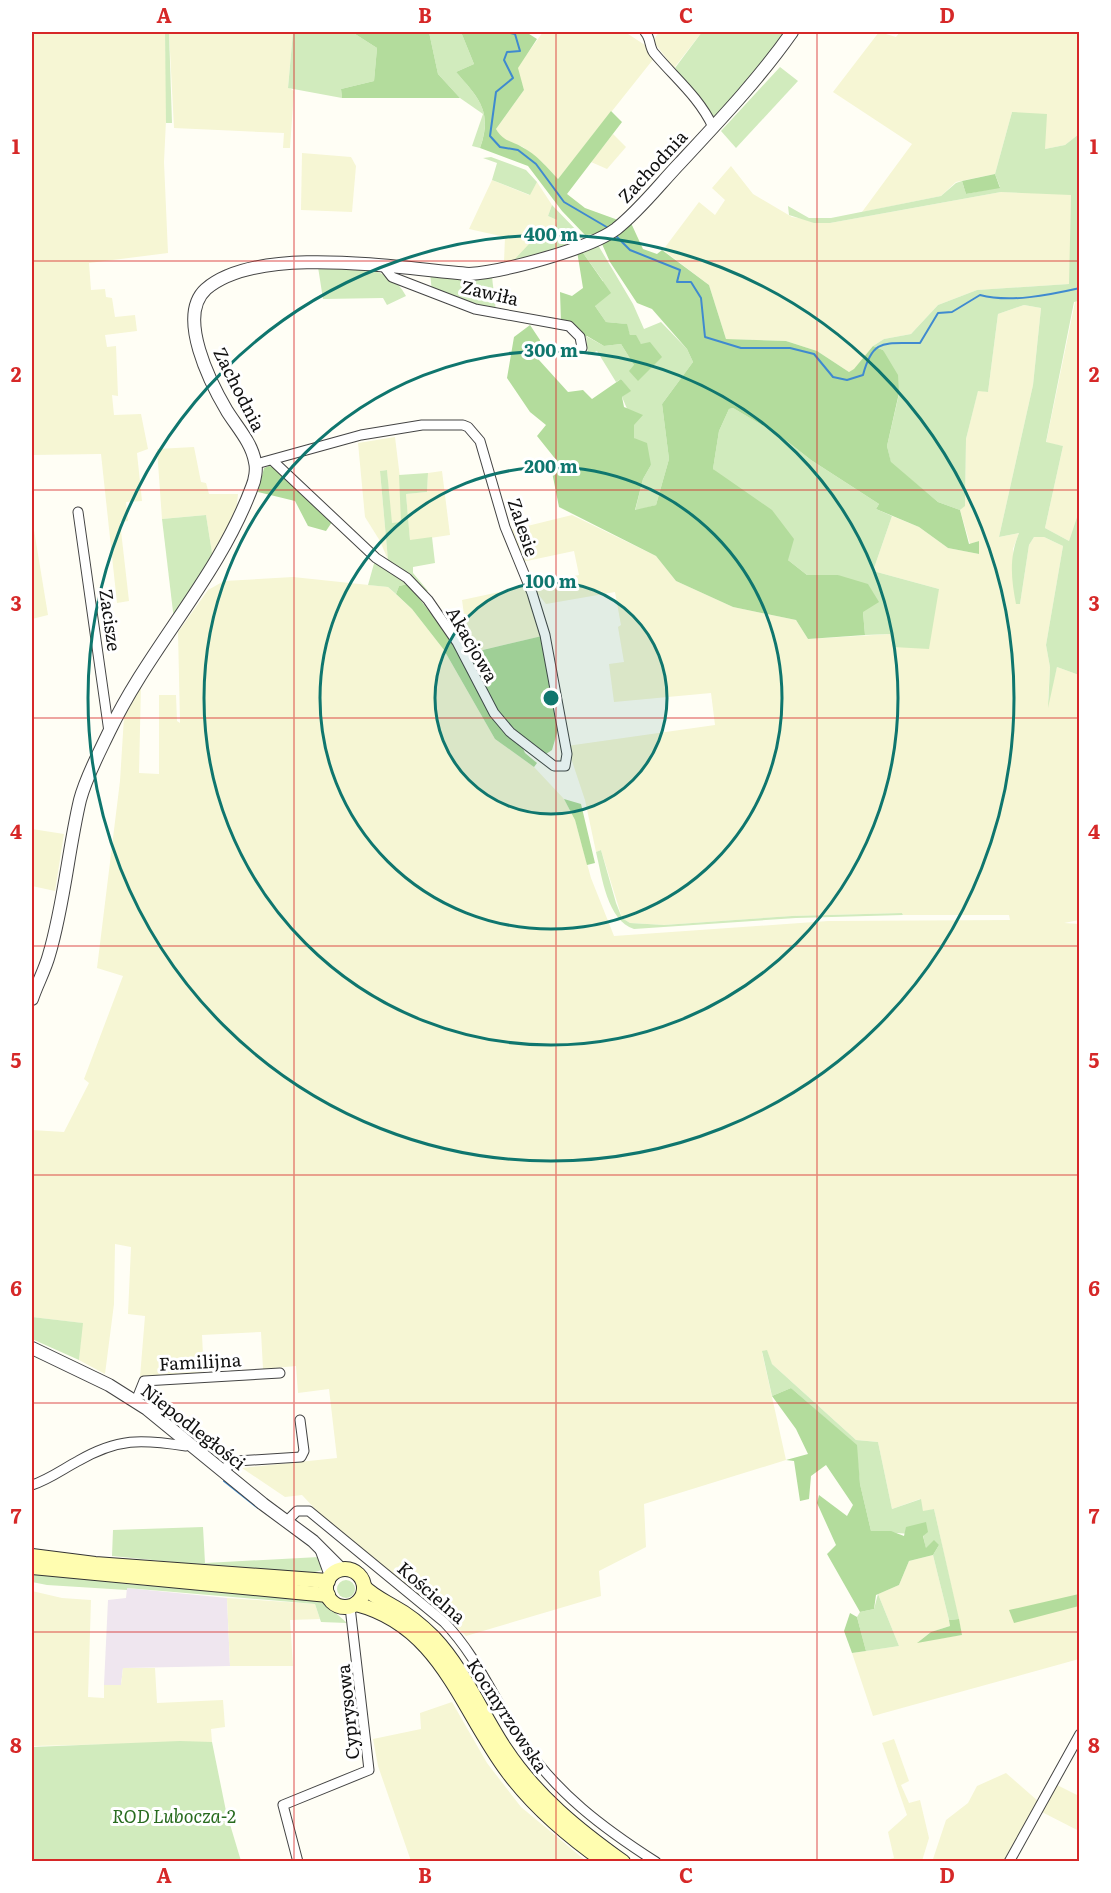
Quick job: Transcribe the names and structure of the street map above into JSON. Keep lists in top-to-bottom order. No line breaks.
{"streets":{"main road":["Kocmyrzowska"],"street":["Zachodnia","Zawiła","Zalesie","Zacisze","Akacjowa","Familijna","Niepodległości","Kościelna","Cyprysowa"]},"crossings":[["Zachodnia","Zawiła"],["Zachodnia","Zalesie"],["Zalesie","Akacjowa"],["Familijna","Niepodległości"],["Niepodległości","Kościelna"],["Niepodległości","Cyprysowa"],["Niepodległości","Kocmyrzowska"],["Cyprysowa","Kocmyrzowska"]],"parks":["ROD Lubocza-2"],"grid":{"columns":["A","B","C","D"],"rows":["1","2","3","4","5","6","7","8"]},"rings":["400 m","300 m","200 m","100 m"]}
